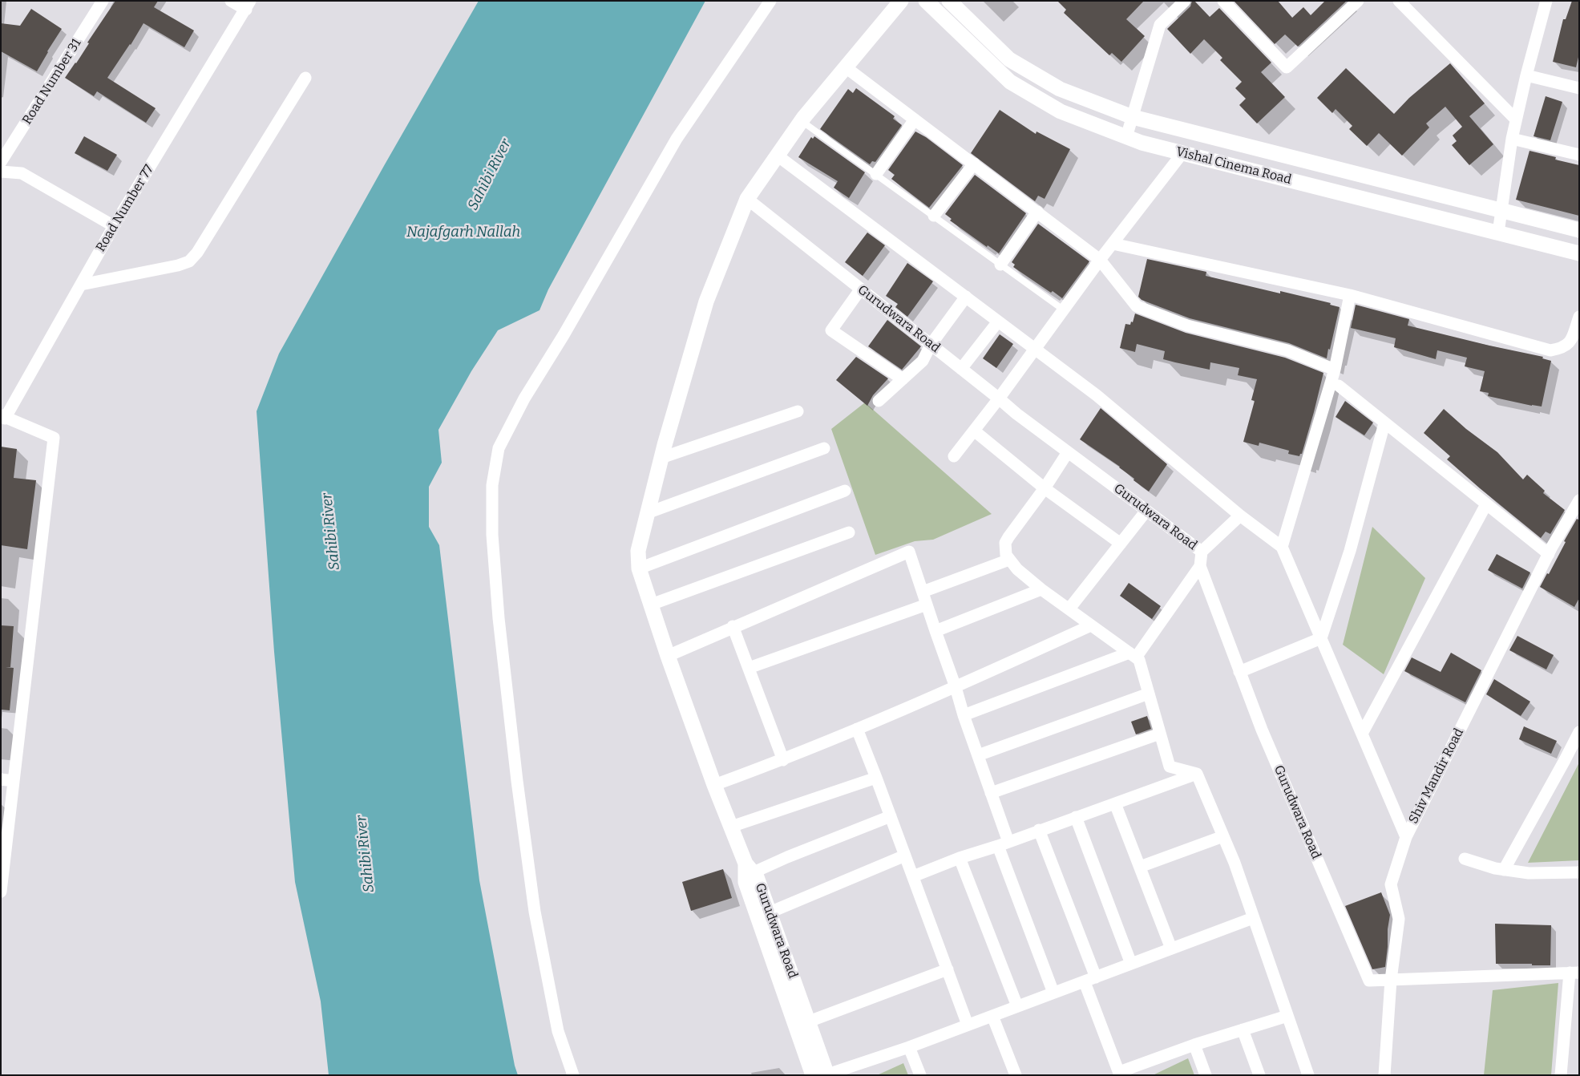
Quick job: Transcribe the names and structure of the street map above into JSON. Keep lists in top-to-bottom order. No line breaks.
{"streets":{"street":["Road Number 31","Vishal Cinema Road","Road Number 77","Gurudwara Road","Shiv Mandir Road"]},"crossings":[["Gurudwara Road","Shiv Mandir Road"]],"water":["Sahibi River","Najafgarh Nallah"]}
